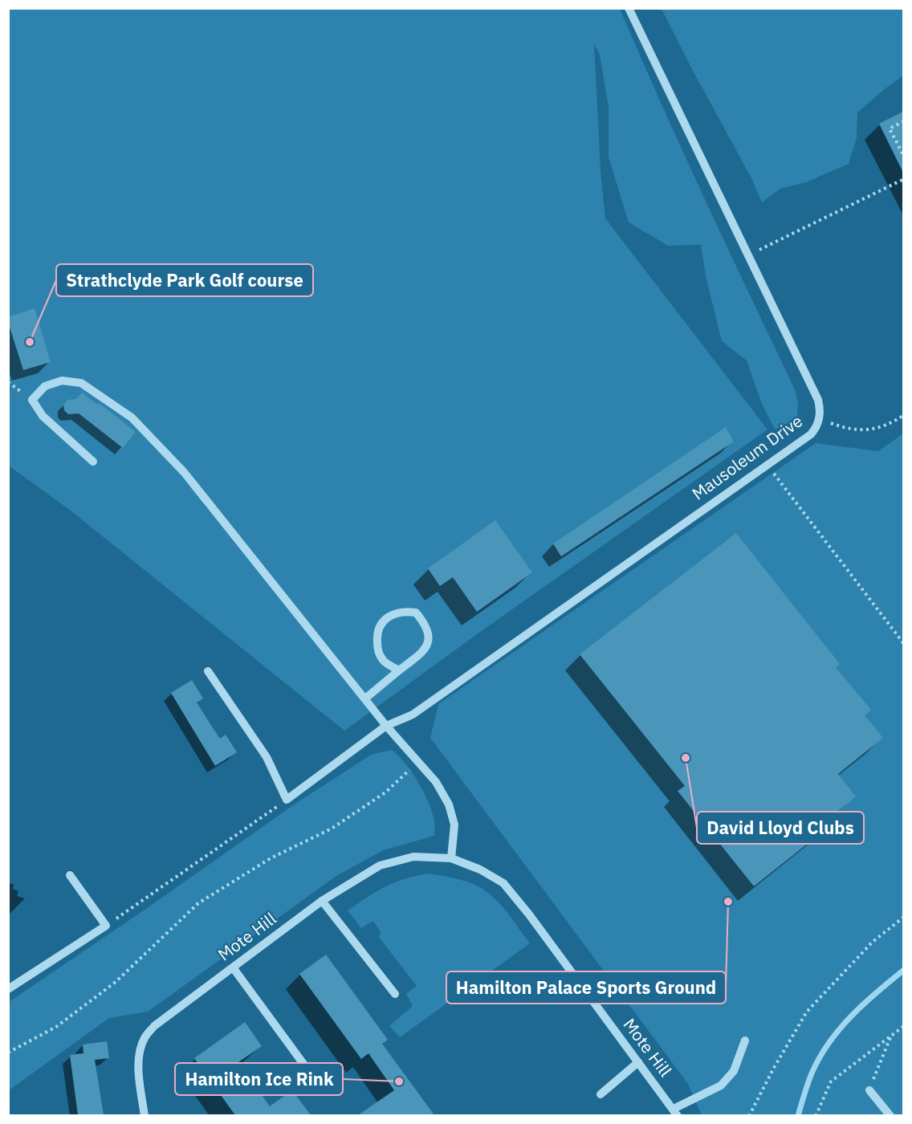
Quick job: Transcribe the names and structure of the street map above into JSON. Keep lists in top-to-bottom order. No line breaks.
{"streets":{"street":["Mausoleum Drive","Mote Hill"]},"places":["Strathclyde Park Golf course","David Lloyd Clubs","Hamilton Palace Sports Ground","Hamilton Ice Rink"]}
